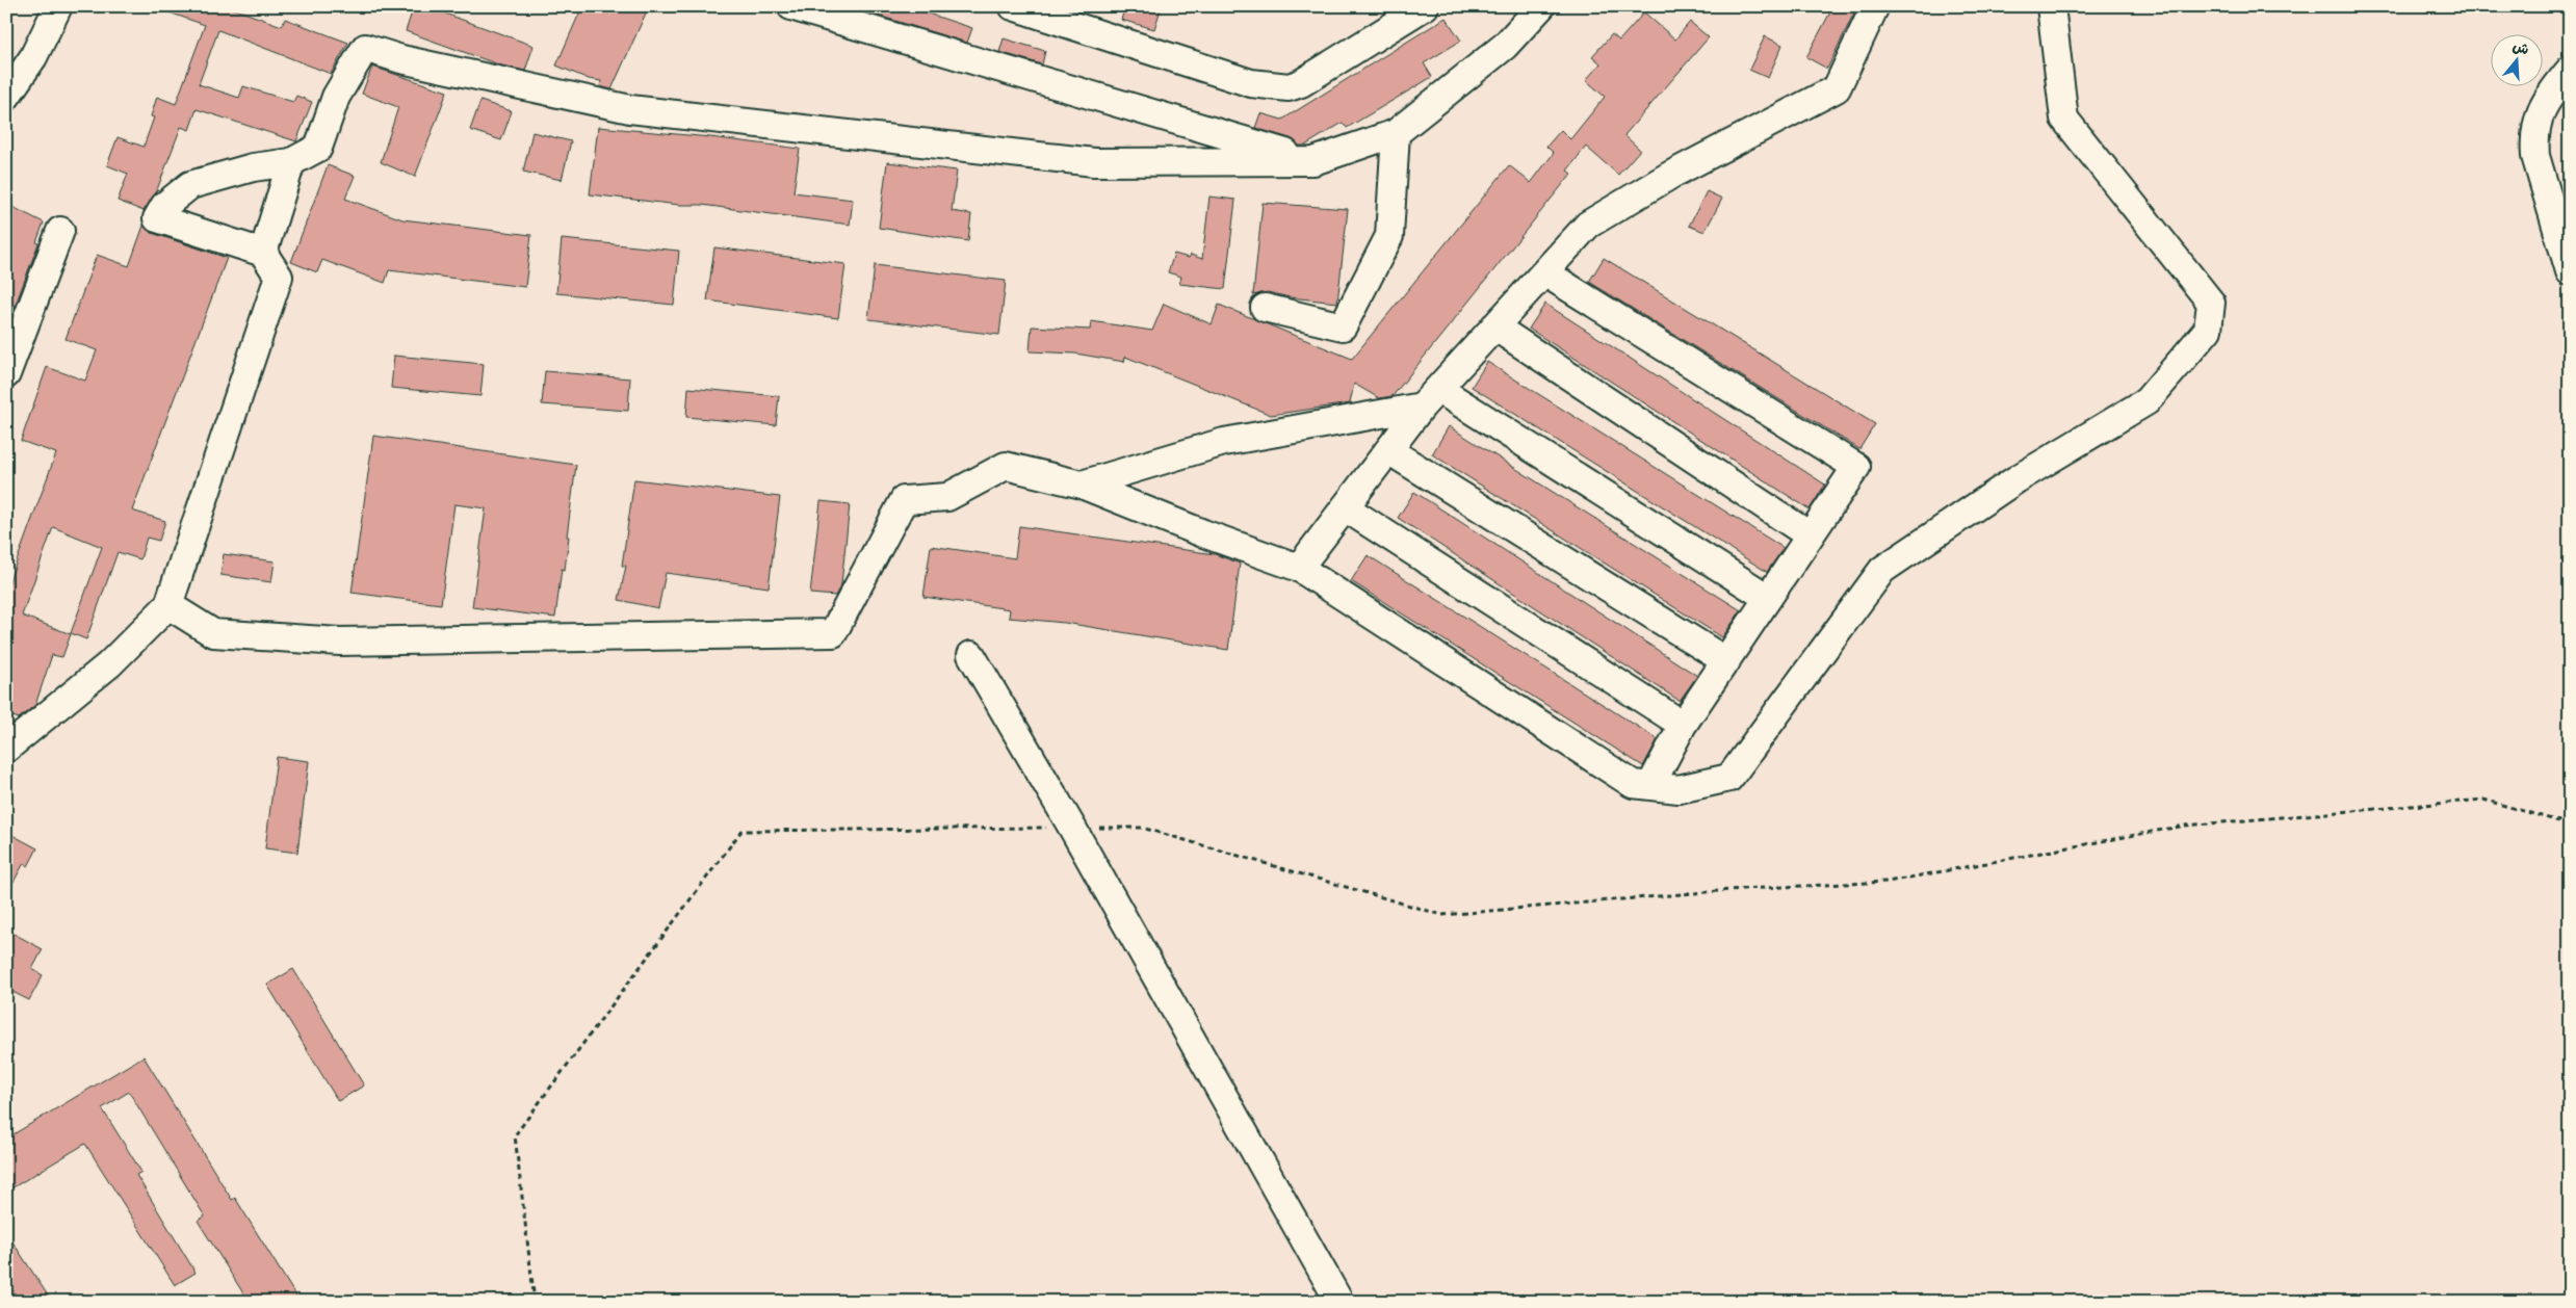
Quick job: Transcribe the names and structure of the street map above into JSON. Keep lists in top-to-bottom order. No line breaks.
{"north":"top"}
